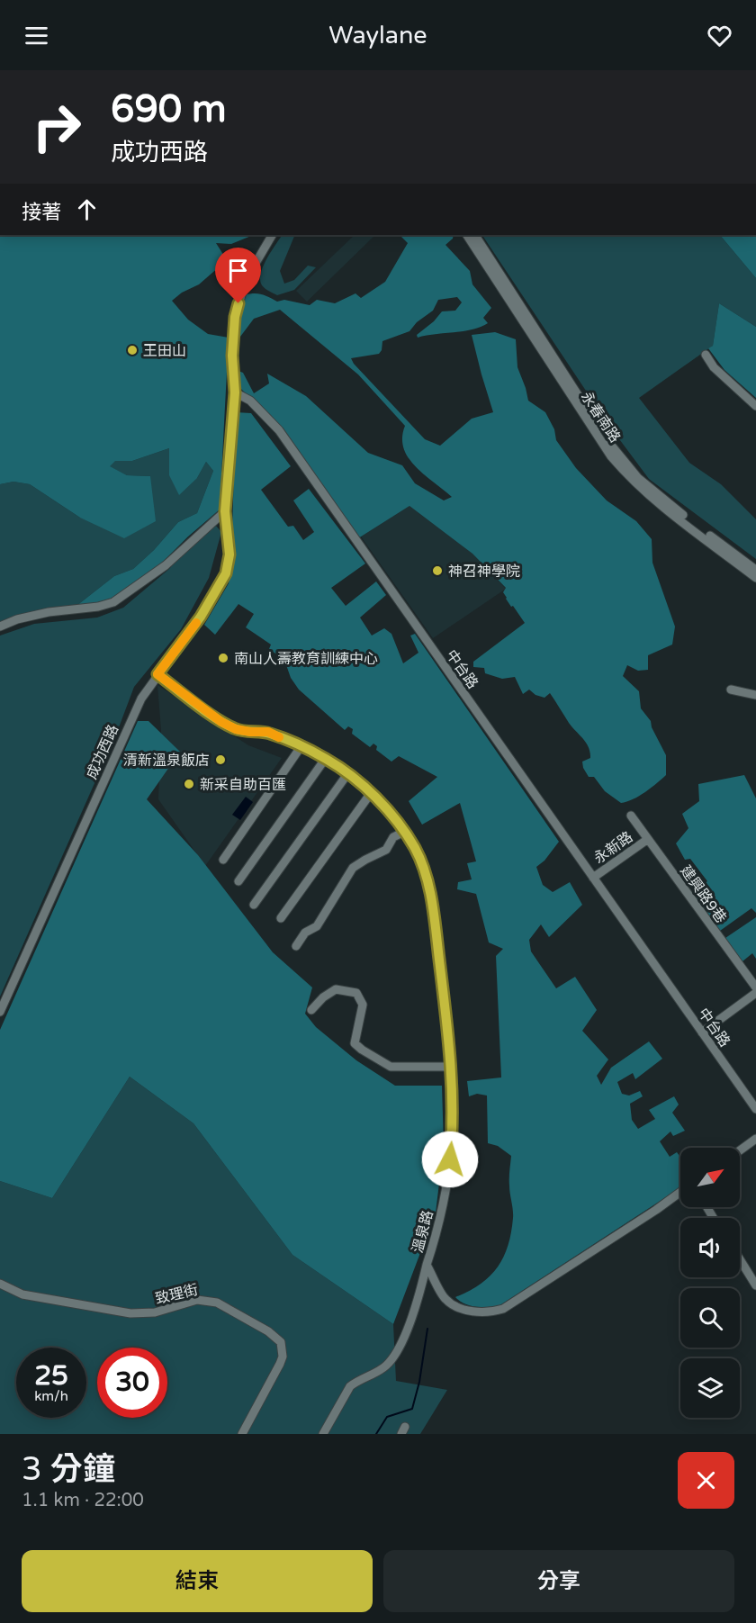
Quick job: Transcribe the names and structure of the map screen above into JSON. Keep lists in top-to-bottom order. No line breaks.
{"streets":{"street":["永春南路","中台路","成功西路","永新路","建興路9巷","溫泉路","致理街"]},"crossings":[["中台路","成功西路"],["中台路","永新路"],["成功西路","溫泉路"],["永新路","建興路9巷"]],"places":["王田山","神召神學院","南山人壽教育訓練中心","清新溫泉飯店","新采自助百匯"],"north":"top right","page":{"header":"Waylane","turn":["690 m","成功西路"],"then":"接著","speed":"25 km/h","limit":"30","heading":["3 分鐘","1.1 km · 22:00"],"buttons":["結束","分享"]}}
